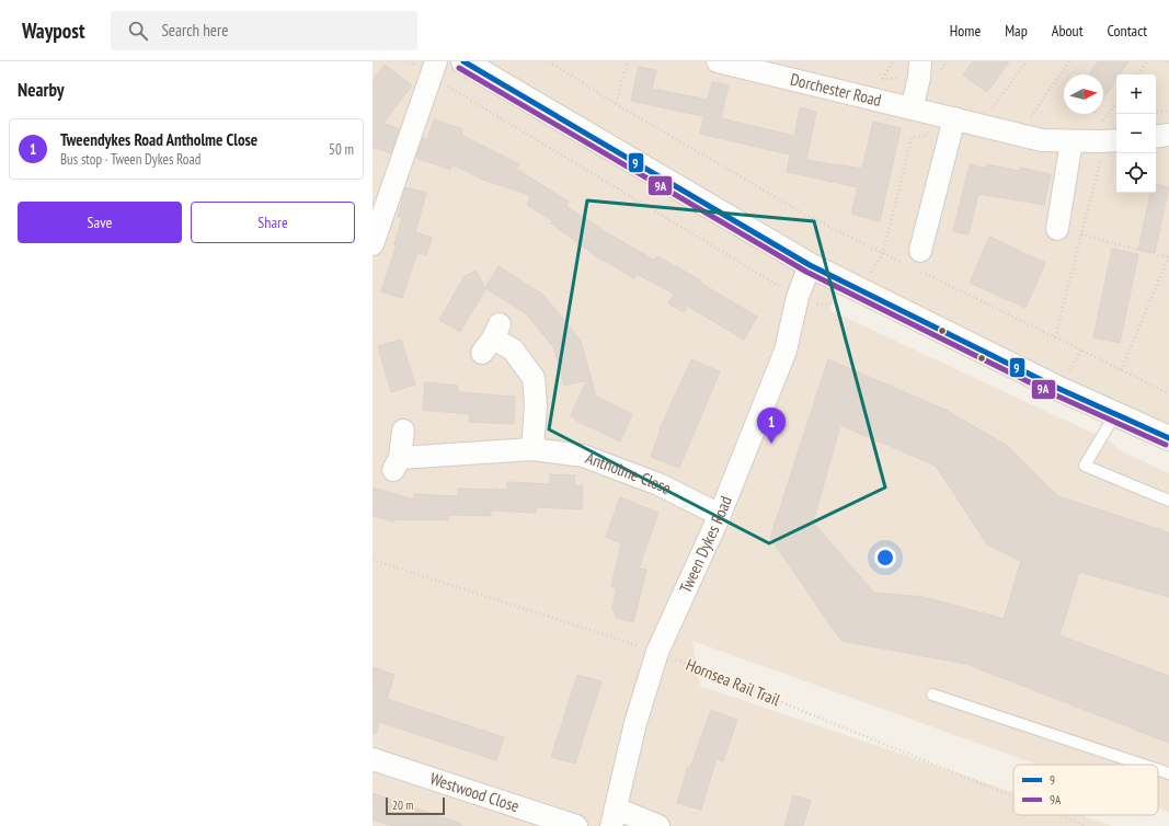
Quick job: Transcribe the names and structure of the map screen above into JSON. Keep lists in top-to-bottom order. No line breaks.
{"streets":{"street":["Dorchester Road","Antholme Close","Tween Dykes Road","Westwood Close"],"path":["Hornsea Rail Trail"]},"crossings":[["Antholme Close","Tween Dykes Road"],["Tween Dykes Road","Hornsea Rail Trail"]],"lines":["transit line 9","transit line 9A"],"legend":["9","9A"],"scale_bar":"20 m","north":"right","page":{"header":"Waypost","search":"Search here","nav":["Home","Map","About","Contact"],"heading":"Nearby","map_buttons":["+","−"],"list":[{"mark":"1","name":"Tweendykes Road Antholme Close","note":"Bus stop · Tween Dykes Road","value":"50 m"}],"buttons":["Save","Share"],"pins":"1","scale":"20 m"}}
